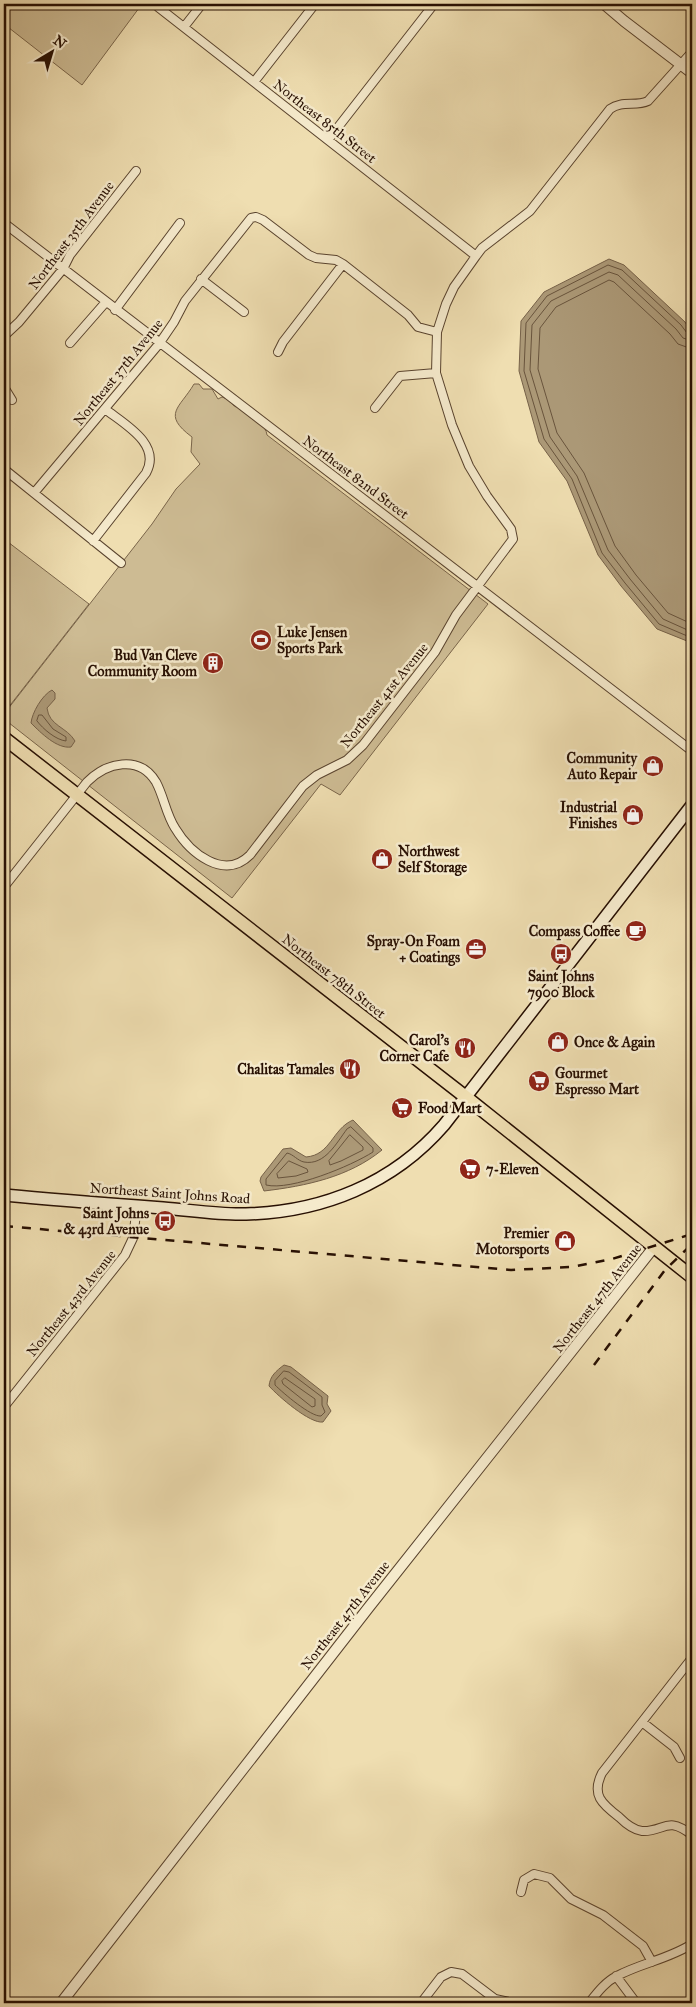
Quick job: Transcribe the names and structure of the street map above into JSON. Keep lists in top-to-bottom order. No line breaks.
{"streets":{"main road":["Northeast 78th Street","Northeast Saint Johns Road"],"street":["Northeast 85th Street","Northeast 35th Avenue","Northeast 37th Avenue","Northeast 82nd Street","Northeast 41st Avenue","Northeast 47th Avenue","Northeast 43rd Avenue"]},"crossings":[["Northeast 35th Avenue","Northeast 82nd Street"],["Northeast 37th Avenue","Northeast 82nd Street"],["Northeast 82nd Street","Northeast 41st Avenue"],["Northeast 41st Avenue","Northeast 78th Street"],["Northeast 78th Street","Northeast Saint Johns Road"],["Northeast 78th Street","Northeast 47th Avenue"],["Northeast Saint Johns Road","Northeast 43rd Avenue"]],"places":{"sports":["Luke Jensen Sports Park"],"building":["Bud Van Cleve Community Room"],"shop":["Community Auto Repair","Industrial Finishes","Northwest Self Storage","Once & Again","Premier Motorsports"],"cafe":["Compass Coffee"],"office":["Spray-On Foam + Coatings"],"bus stop":["Saint Johns 7900 Block","Saint Johns & 43rd Avenue"],"restaurant":["Carol's Corner Cafe","Chalitas Tamales"],"supermarket":["Gourmet Espresso Mart","Food Mart","7-Eleven"]},"north":"top right"}
